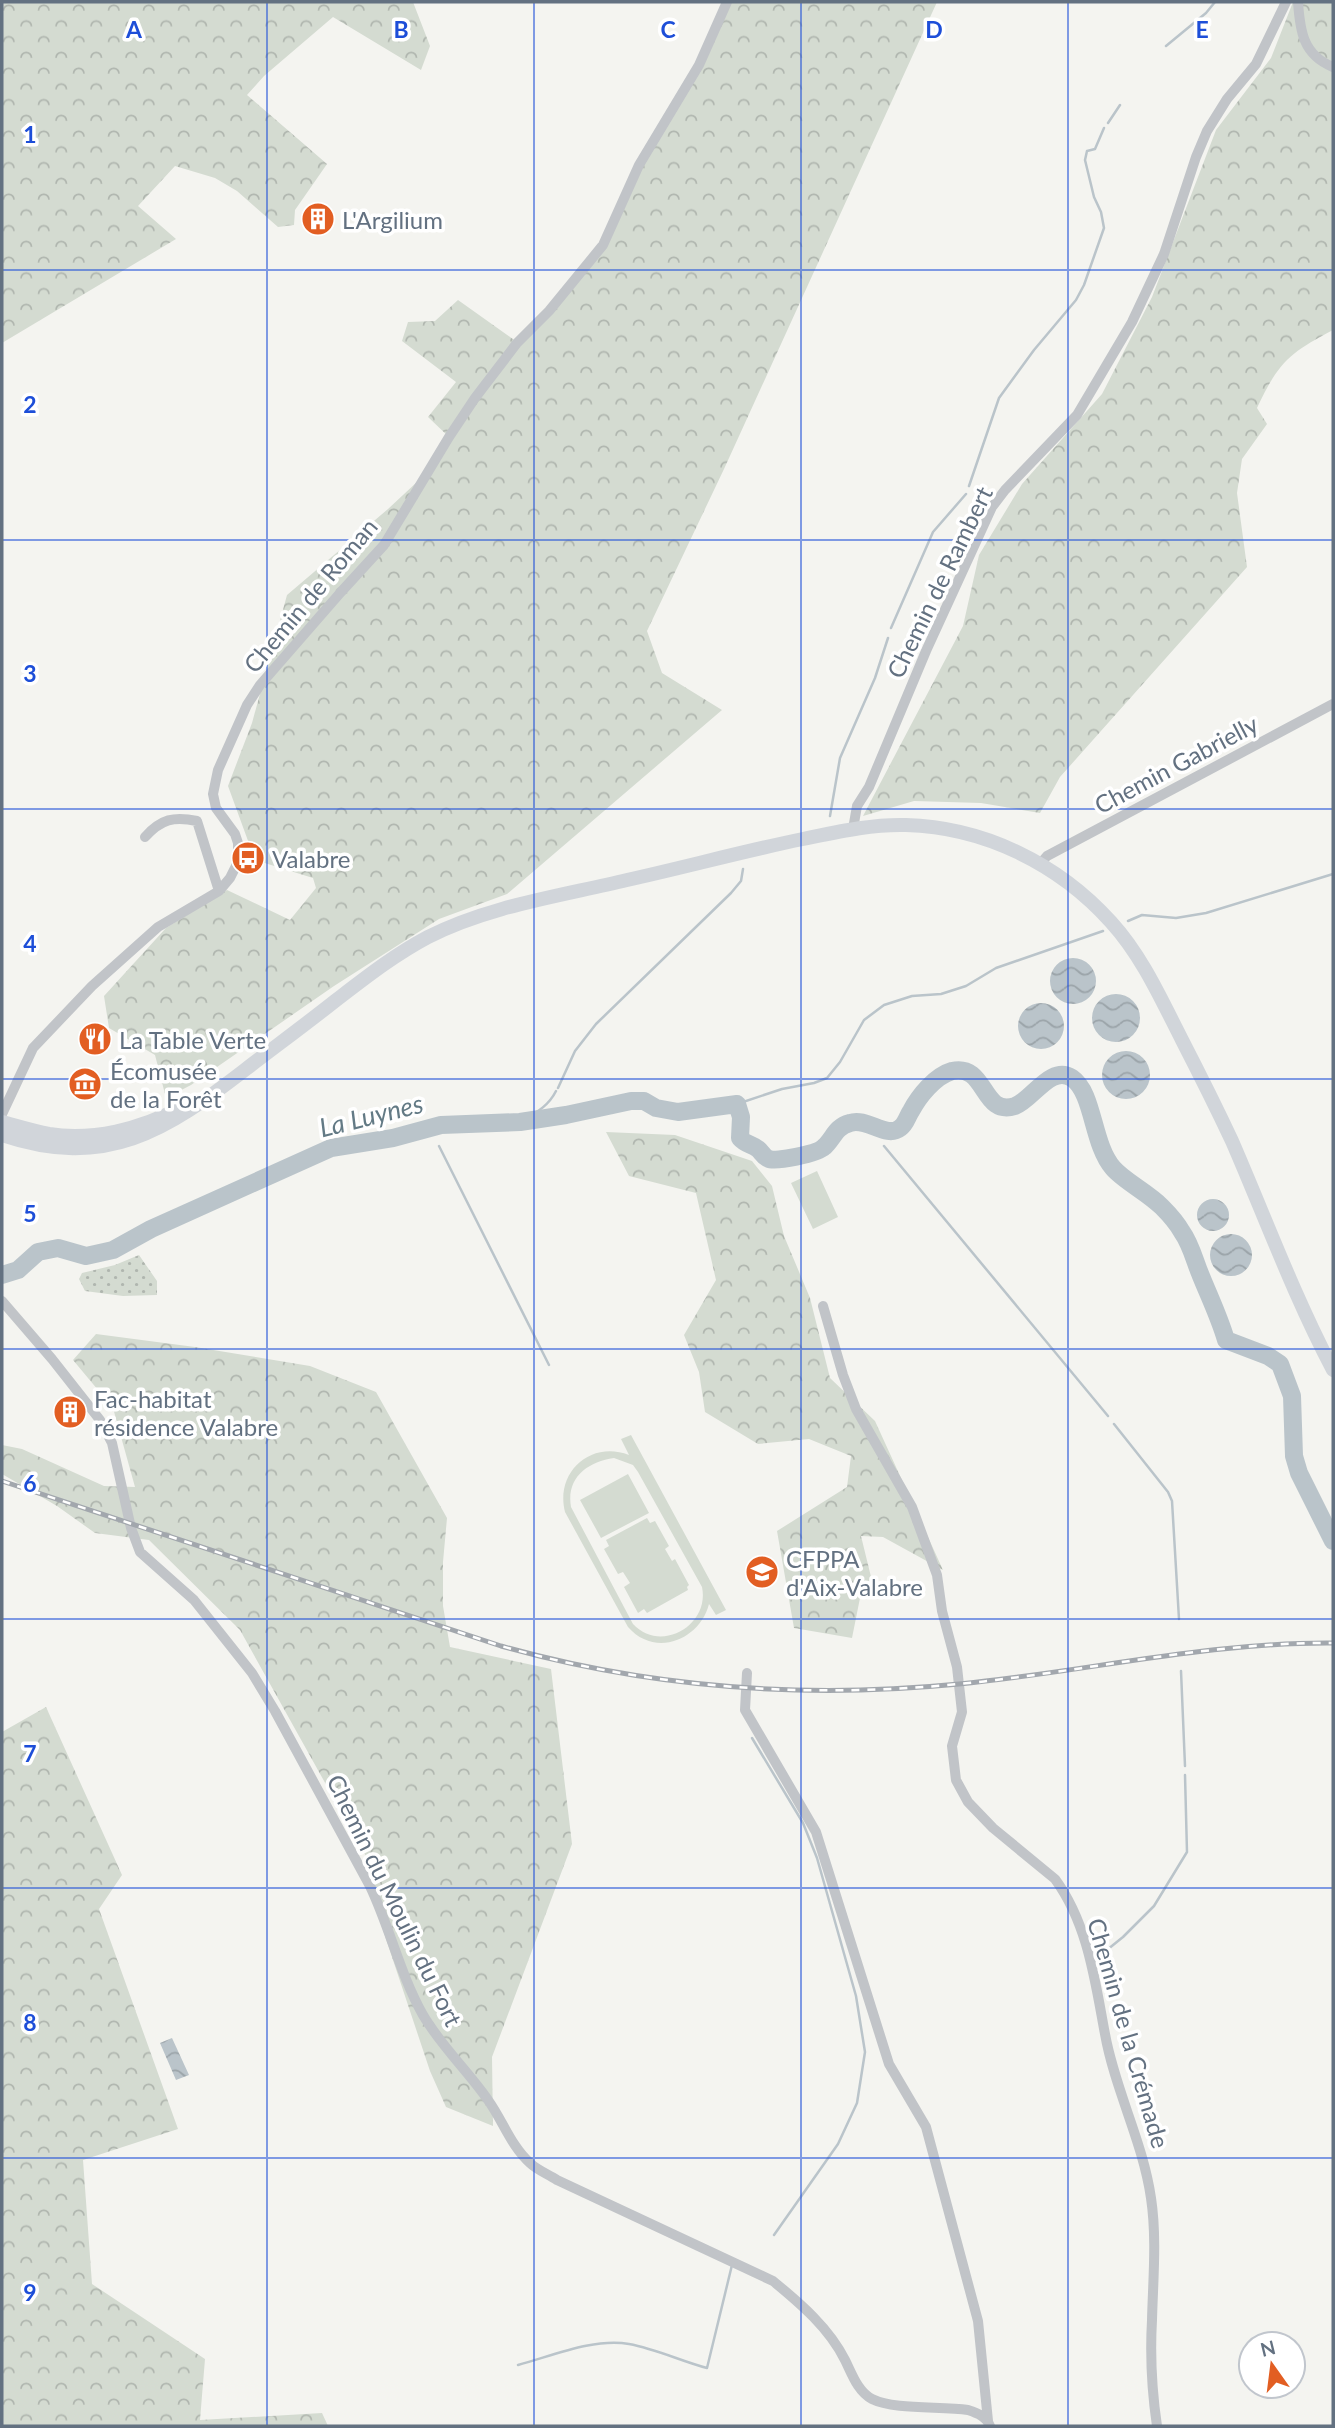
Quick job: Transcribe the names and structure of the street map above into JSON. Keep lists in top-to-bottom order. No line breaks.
{"streets":{"street":["Chemin de Rambert","Chemin de Roman","Chemin Gabrielly","Chemin du Moulin du Fort","Chemin de la Crémade"]},"water":["La Luynes"],"places":{"building":["L'Argilium","Fac-habitat résidence Valabre"],"bus stop":["Valabre"],"restaurant":["La Table Verte"],"museum":["Écomusée de la Forêt"],"school or university":["CFPPA d'Aix-Valabre"]},"north":"top","grid":{"columns":["A","B","C","D","E"],"rows":["1","2","3","4","5","6","7","8","9"]}}
